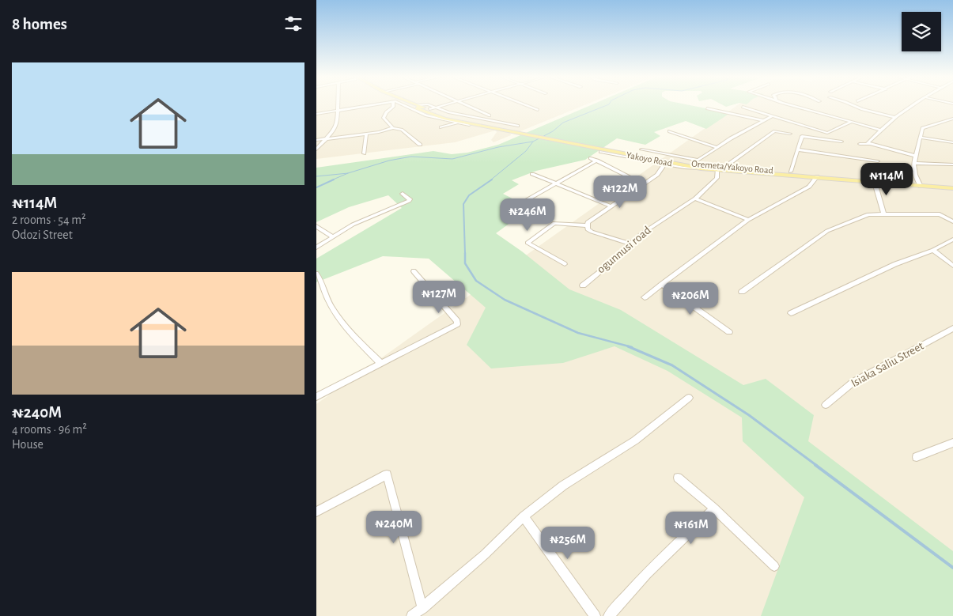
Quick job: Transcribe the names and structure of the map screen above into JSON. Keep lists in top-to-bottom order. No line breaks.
{"streets":{"main road":["Yakoyo Road","Oremeta/Yakoyo Road"],"street":["ogunnusi road","Isiaka Saliu Street"]},"crossings":[["Yakoyo Road","Oremeta/Yakoyo Road"],["Yakoyo Road","ogunnusi road"]],"page":{"heading":"8 homes","list":[{"name":"₦114M","note":"2 rooms · 54 m² · Odozi Street"},{"name":"₦240M","note":"4 rooms · 96 m² · House"}],"price":["₦114M","₦122M","₦246M","₦127M","₦206M","₦240M","₦161M","₦256M"]}}
